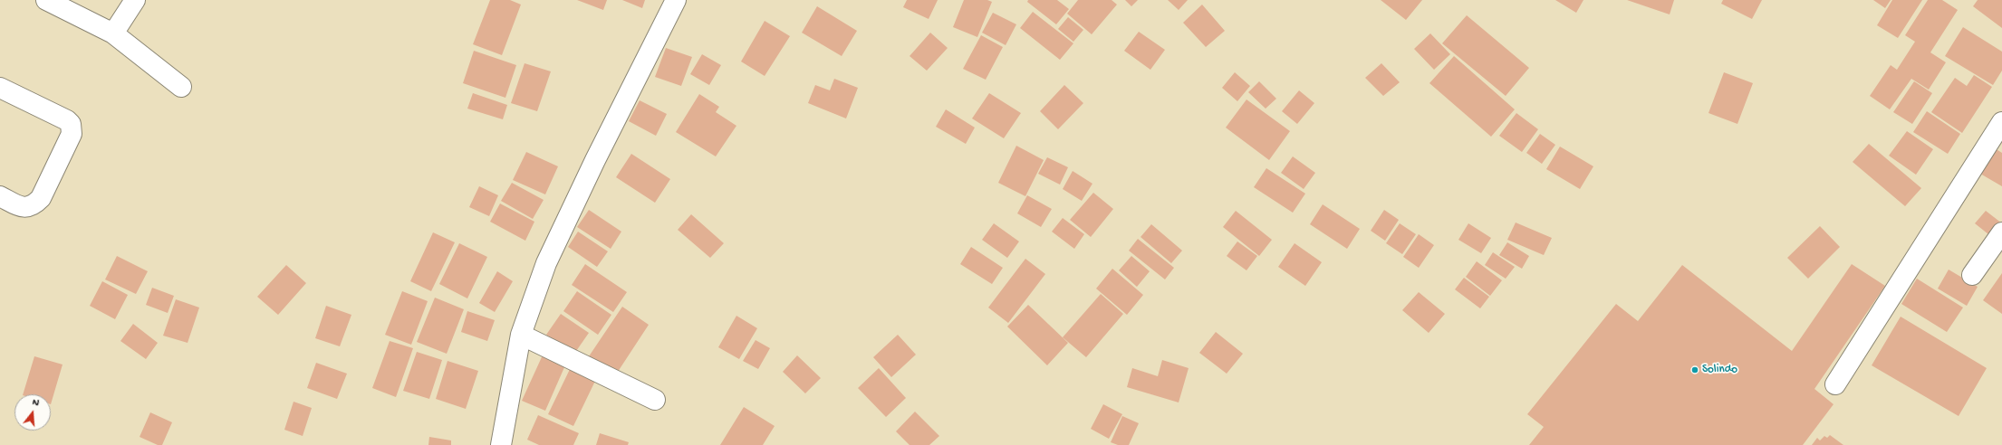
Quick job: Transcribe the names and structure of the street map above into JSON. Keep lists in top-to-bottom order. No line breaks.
{"places":["Solindo"],"north":"top"}
